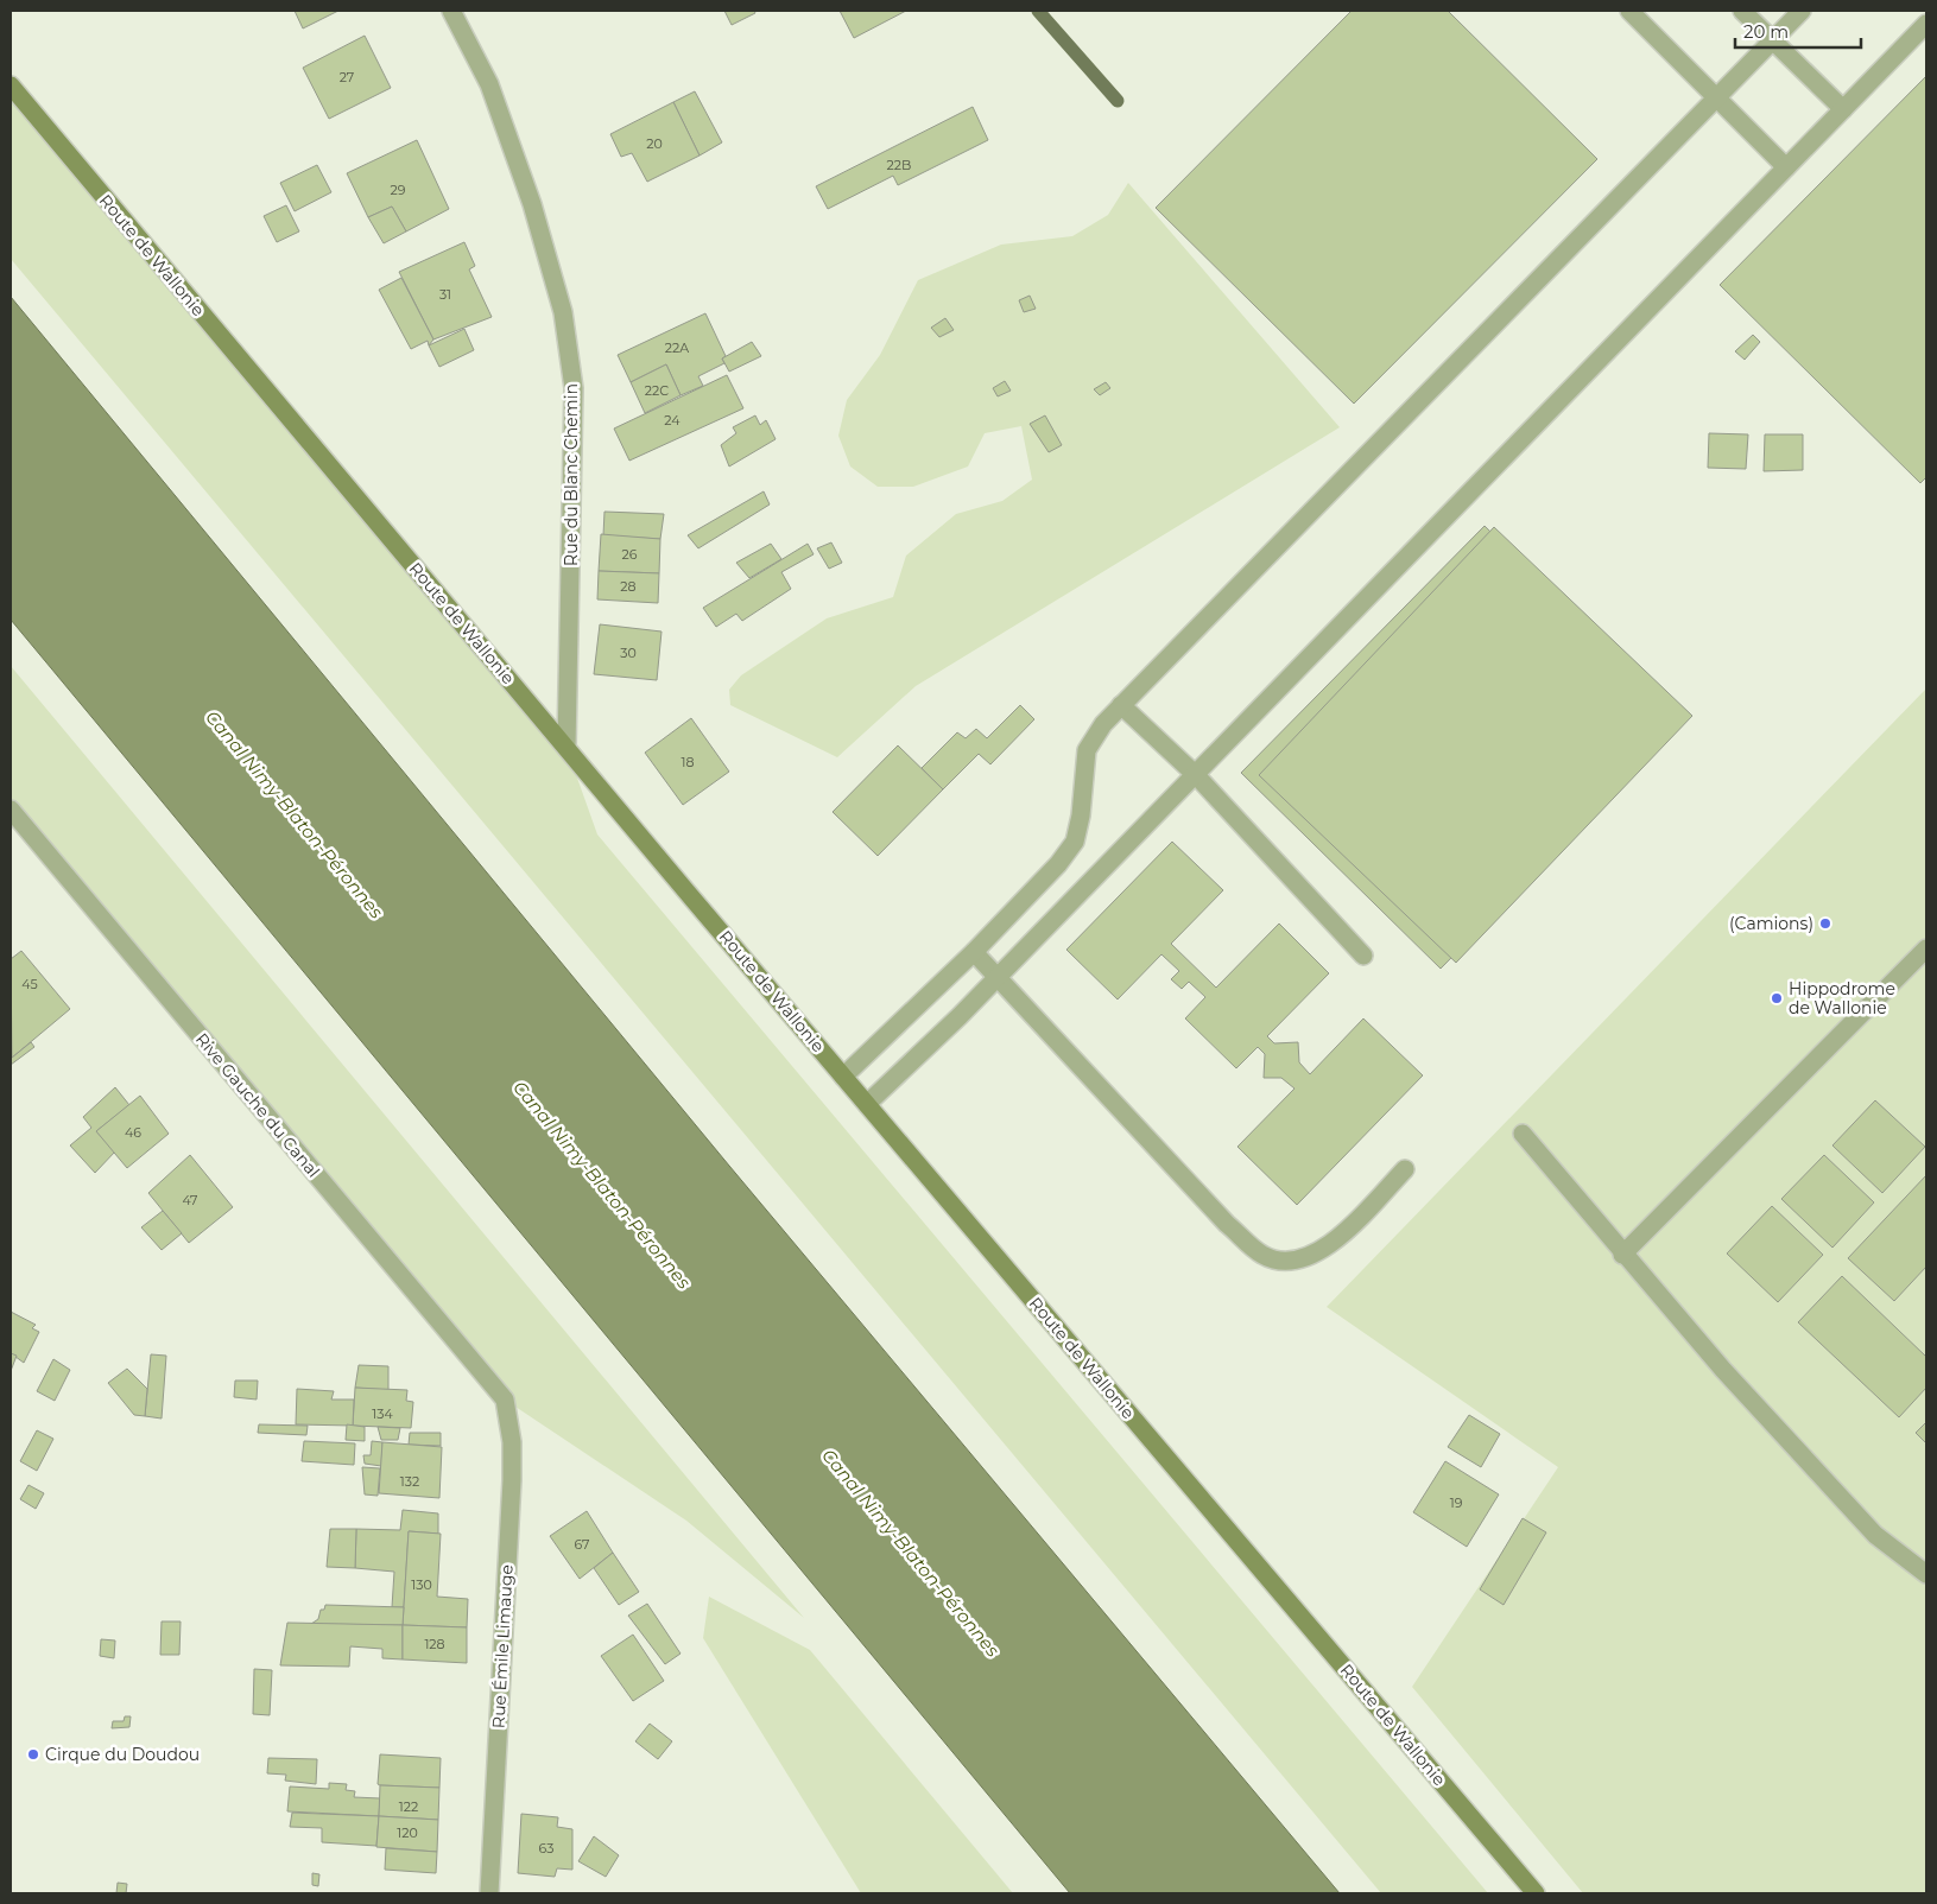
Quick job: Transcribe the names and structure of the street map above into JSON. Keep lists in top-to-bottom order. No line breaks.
{"streets":{"main road":["Route de Wallonie"],"street":["Rue du Blanc Chemin","Rive Gauche du Canal","Rue Émile Limauge"]},"crossings":[["Route de Wallonie","Rue du Blanc Chemin"],["Rive Gauche du Canal","Rue Émile Limauge"]],"water":["Canal Nimy-Blaton-Péronnes"],"places":["(Camions)","Hippodrome de Wallonie","Cirque du Doudou"],"house_numbers":["27","20","22B","29","31","22A","22C","24","26","28","30","18","45","46","47","134","132","19","67","130","128","122","120","63"],"scale_bar":"20 m"}
